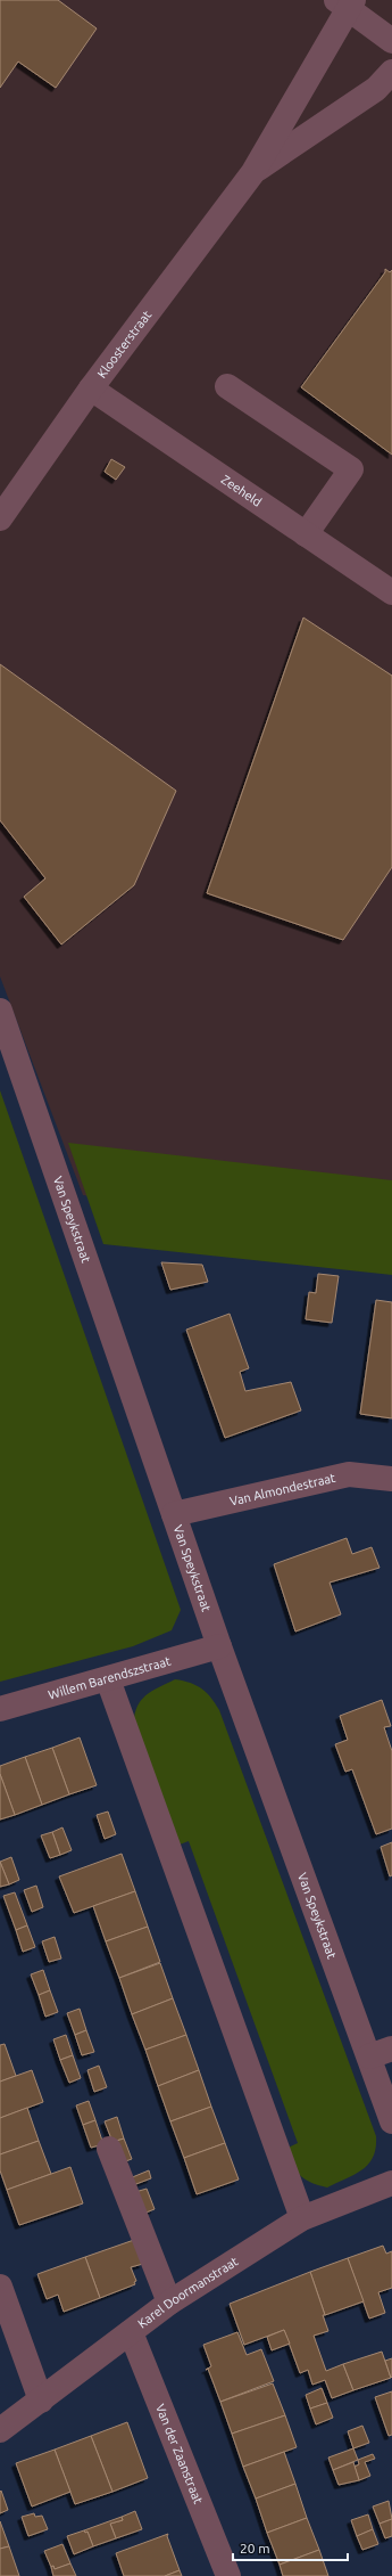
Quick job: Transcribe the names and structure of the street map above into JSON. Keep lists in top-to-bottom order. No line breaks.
{"streets":{"street":["Kloosterstraat","Zeeheld","Van Speykstraat","Van Almondestraat","Willem Barendszstraat","Karel Doormanstraat","Van der Zaanstraat"]},"crossings":[["Kloosterstraat","Zeeheld"],["Van Speykstraat","Van Almondestraat"],["Van Speykstraat","Willem Barendszstraat"],["Karel Doormanstraat","Van der Zaanstraat"]],"scale_bar":"20 m"}
